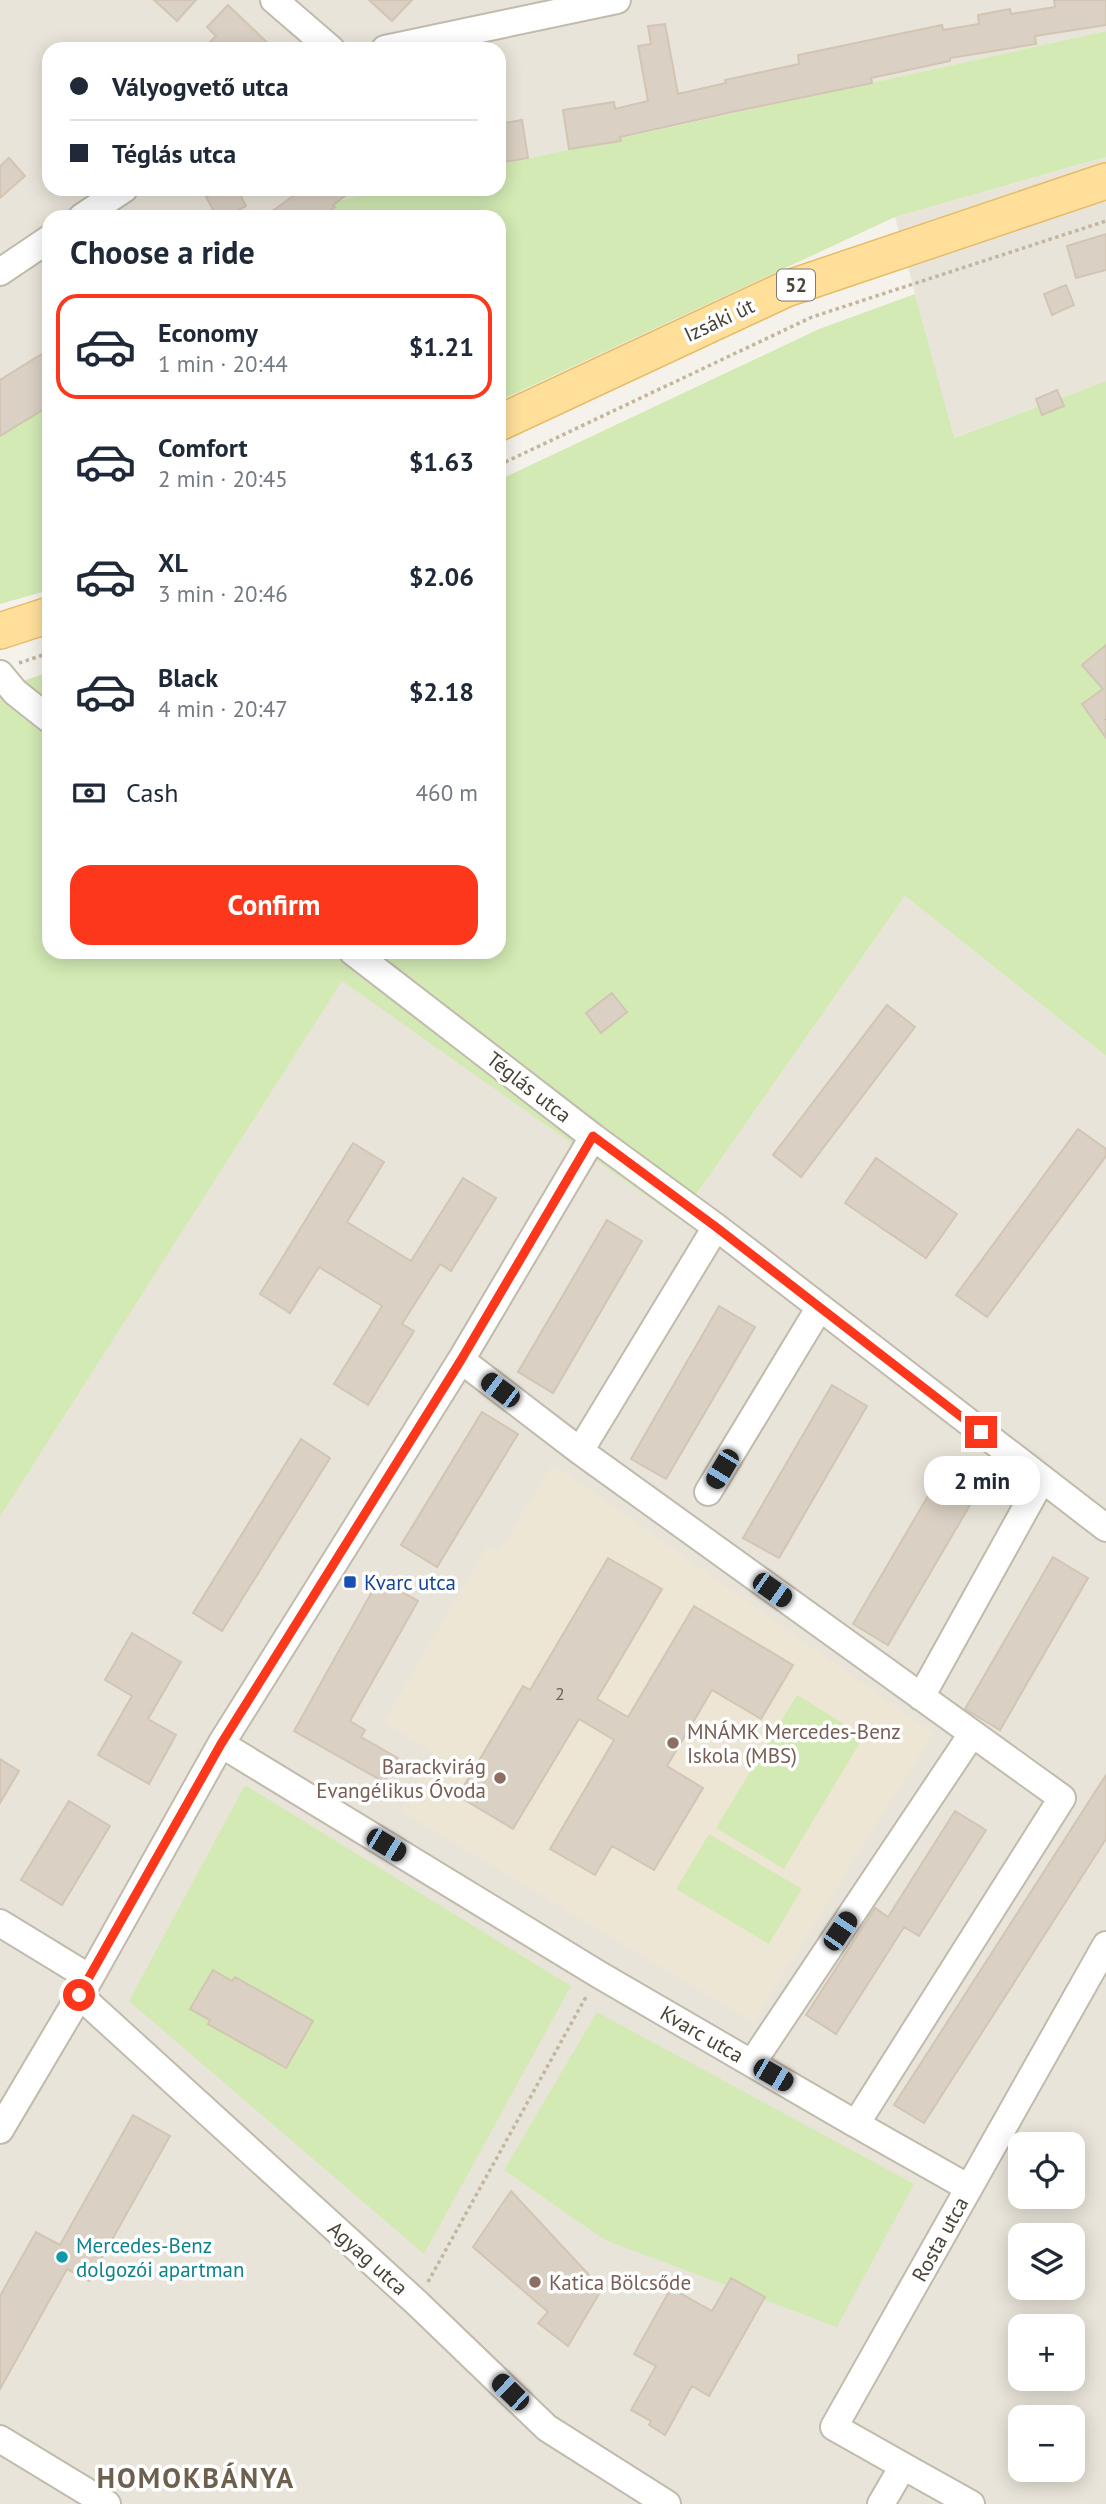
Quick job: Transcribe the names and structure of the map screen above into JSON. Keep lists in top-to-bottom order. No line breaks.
{"streets":{"main road":["52","Izsáki út"],"street":["Téglás utca","Kvarc utca","Rosta utca","Agyag utca"]},"crossings":[["Kvarc utca","Rosta utca"]],"districts":["HOMOKBÁNYA"],"places":{"transit":["Kvarc utca"],"other":["MNÁMK Mercedes-Benz Iskola (MBS)","Barackvirág Evangélikus Óvoda","Mercedes-Benz dolgozói apartman","Katica Bölcsőde"]},"house_numbers":["2"],"page":{"banner":["Vályogvető utca","Téglás utca"],"heading":"Choose a ride","list":[{"name":"Economy","note":"1 min · 20:44","value":"$1.21"},{"name":"Comfort","note":"2 min · 20:45","value":"$1.63"},{"name":"XL","note":"3 min · 20:46","value":"$2.06"},{"name":"Black","note":"4 min · 20:47","value":"$2.18"}],"pay":["Cash","460 m"],"buttons":"Confirm","bubble":"2 min","map_buttons":["+","−"]}}
